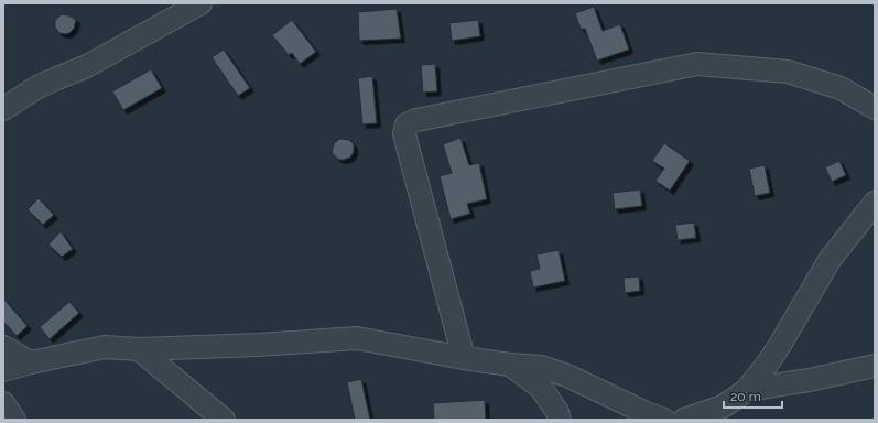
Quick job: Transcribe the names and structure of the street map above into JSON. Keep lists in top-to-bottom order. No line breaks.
{"scale_bar":"20 m"}
